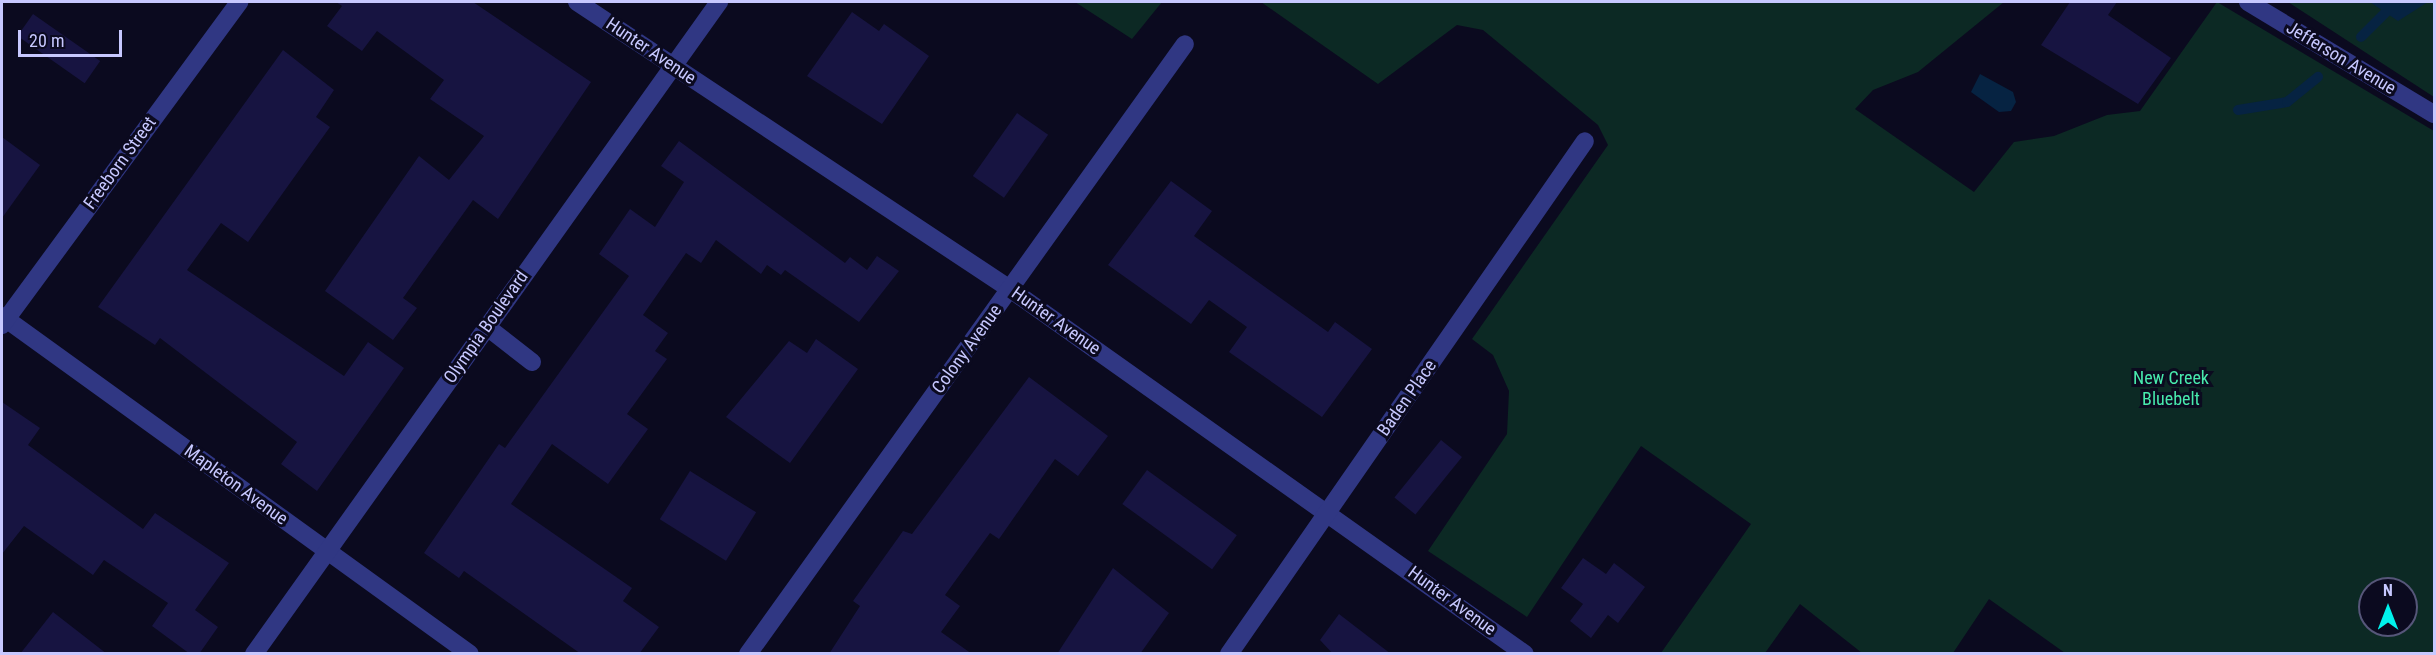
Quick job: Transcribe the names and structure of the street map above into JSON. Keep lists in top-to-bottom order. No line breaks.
{"streets":{"street":["Hunter Avenue","Jefferson Avenue","Freeborn Street","Olympia Boulevard","Colony Avenue","Baden Place","Mapleton Avenue"]},"crossings":[["Hunter Avenue","Olympia Boulevard"],["Hunter Avenue","Colony Avenue"],["Hunter Avenue","Baden Place"],["Freeborn Street","Mapleton Avenue"],["Olympia Boulevard","Mapleton Avenue"]],"parks":["New Creek Bluebelt"],"scale_bar":"20 m","north":"top"}
